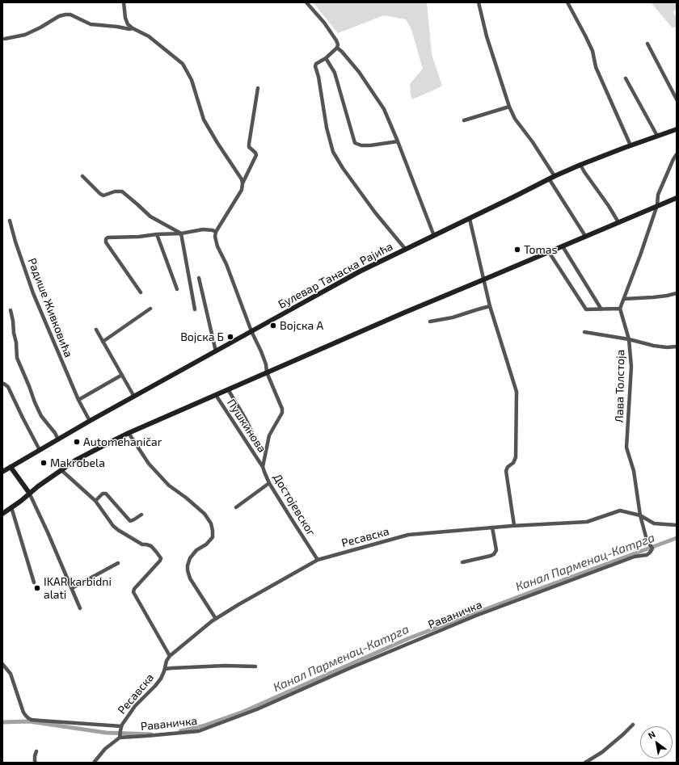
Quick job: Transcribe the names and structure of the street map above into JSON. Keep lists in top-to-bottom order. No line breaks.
{"streets":{"street":["Булевар Танаска Рајића","Радише Живковића","Лава Толстоја","Пушкинова","Достојевског","Ресавска","Раваничка"]},"crossings":[["Булевар Танаска Рајића","Радише Живковића"],["Булевар Танаска Рајића","Достојевског"],["Лава Толстоја","Ресавска"],["Лава Толстоја","Раваничка"],["Пушкинова","Достојевског"],["Достојевског","Ресавска"],["Ресавска","Раваничка"]],"water":["Канал Парменац-Катрга"],"places":["Tomas","Војска А","Војска Б","Automehaničar","Makrobela","IKAR karbidni alati"],"north":"top left"}
